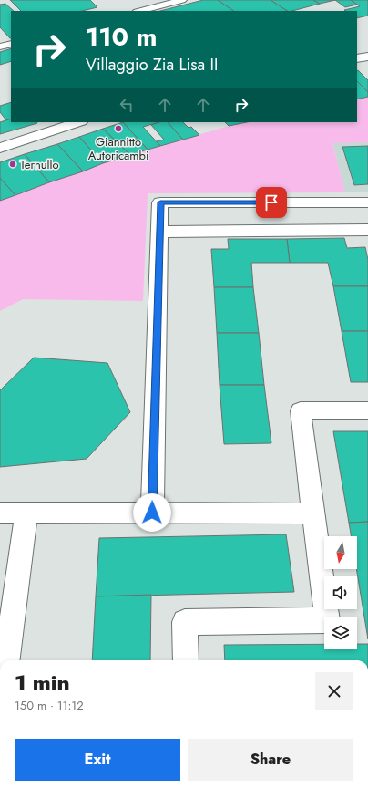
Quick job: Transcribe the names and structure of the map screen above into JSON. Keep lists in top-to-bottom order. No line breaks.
{"places":["Giannitto Autoricambi","Ternullo"],"north":"bottom","page":{"turn":["110 m","Villaggio Zia Lisa II"],"heading":["1 min","150 m · 11:12"],"buttons":["Exit","Share"]}}
